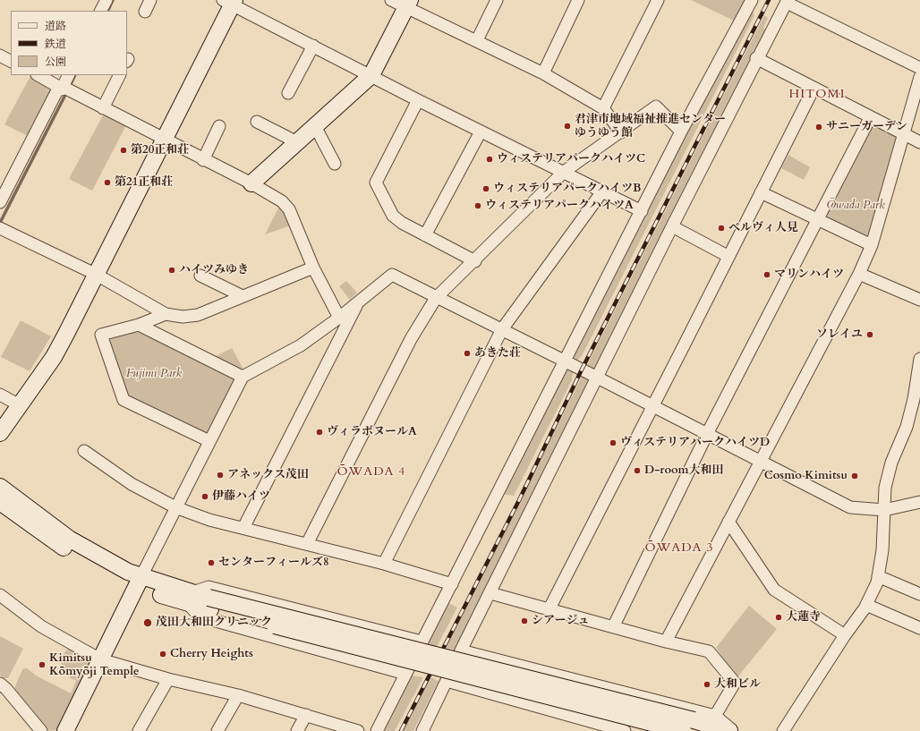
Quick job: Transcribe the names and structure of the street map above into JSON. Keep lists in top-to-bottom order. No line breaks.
{"districts":["HITOMI","ŌWADA 4","ŌWADA 3"],"parks":["Ōwada Park","Fujimi Park"],"places":["君津市地域福祉推進センター ゆうゆう館","サニーガーデン","第20正和荘","ウィステリアパークハイツC","第21正和荘","ウィステリアパークハイツB","ウィステリアパークハイツA","ベルヴィ人見","ハイツみゆき","マリンハイツ","ソレイユ","あきた荘","ヴィラボヌールA","ヴィステリアパークハイツD","D-room大和田","アネックス茂田","Cosmo Kimitsu","伊藤ハイツ","センターフィールズ8","大蓮寺","シアージュ","茂田大和田クリニック","Cherry Heights","Kimitsu Kōmyōji Temple","大和ビル"],"legend":["道路","鉄道","公園"]}
